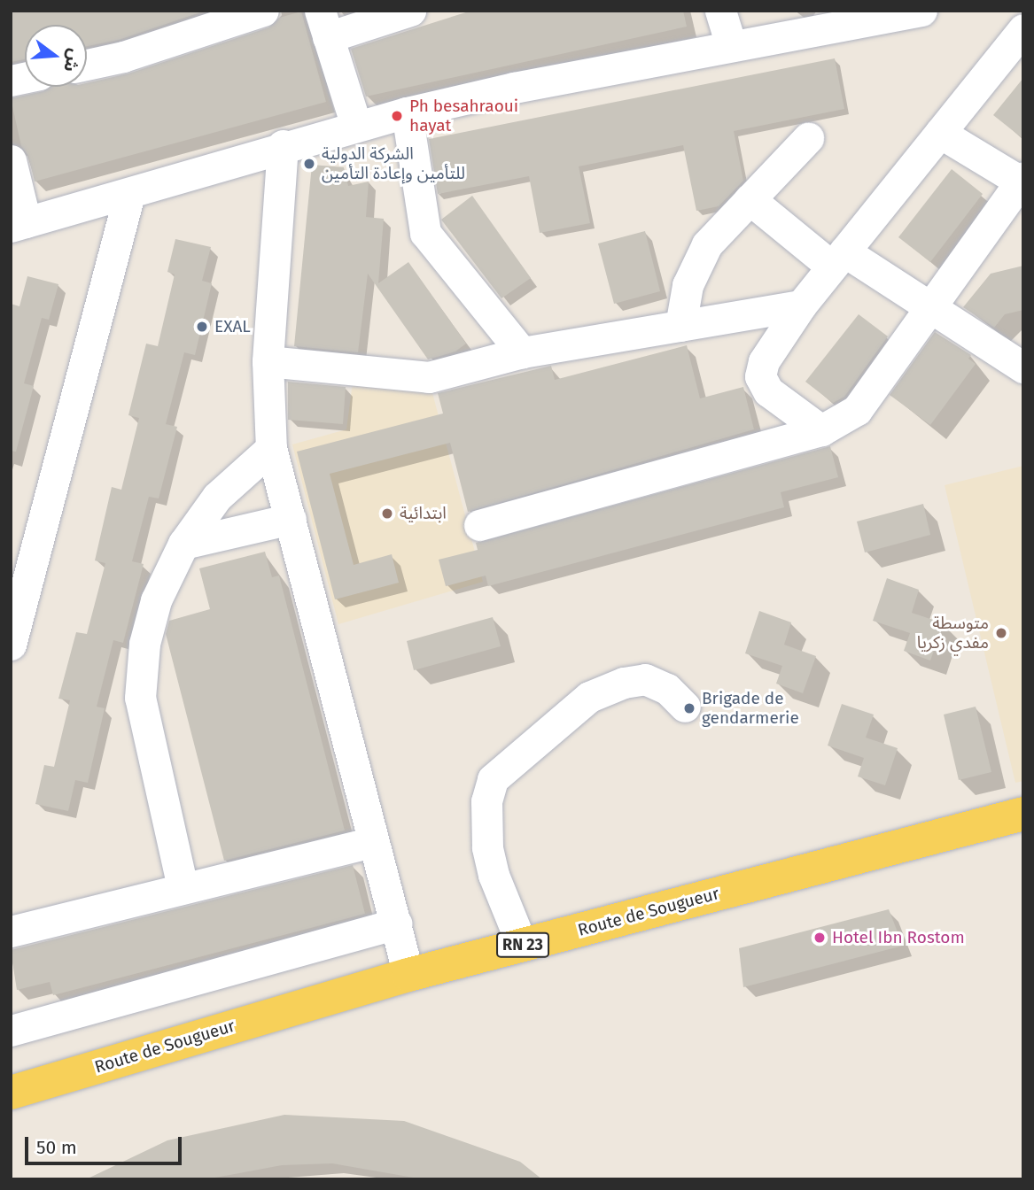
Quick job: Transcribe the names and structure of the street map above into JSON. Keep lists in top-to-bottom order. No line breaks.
{"streets":{"main road":["Route de Sougueur","RN 23"]},"places":["Ph besahraoui hayat","الشركة الدولية للتأمين وإعادة التأمين","EXAL","ابتدائية","متوسطة مفدي زكريا","Brigade de gendarmerie","Hotel Ibn Rostom"],"scale_bar":"50 m","north":"right"}
